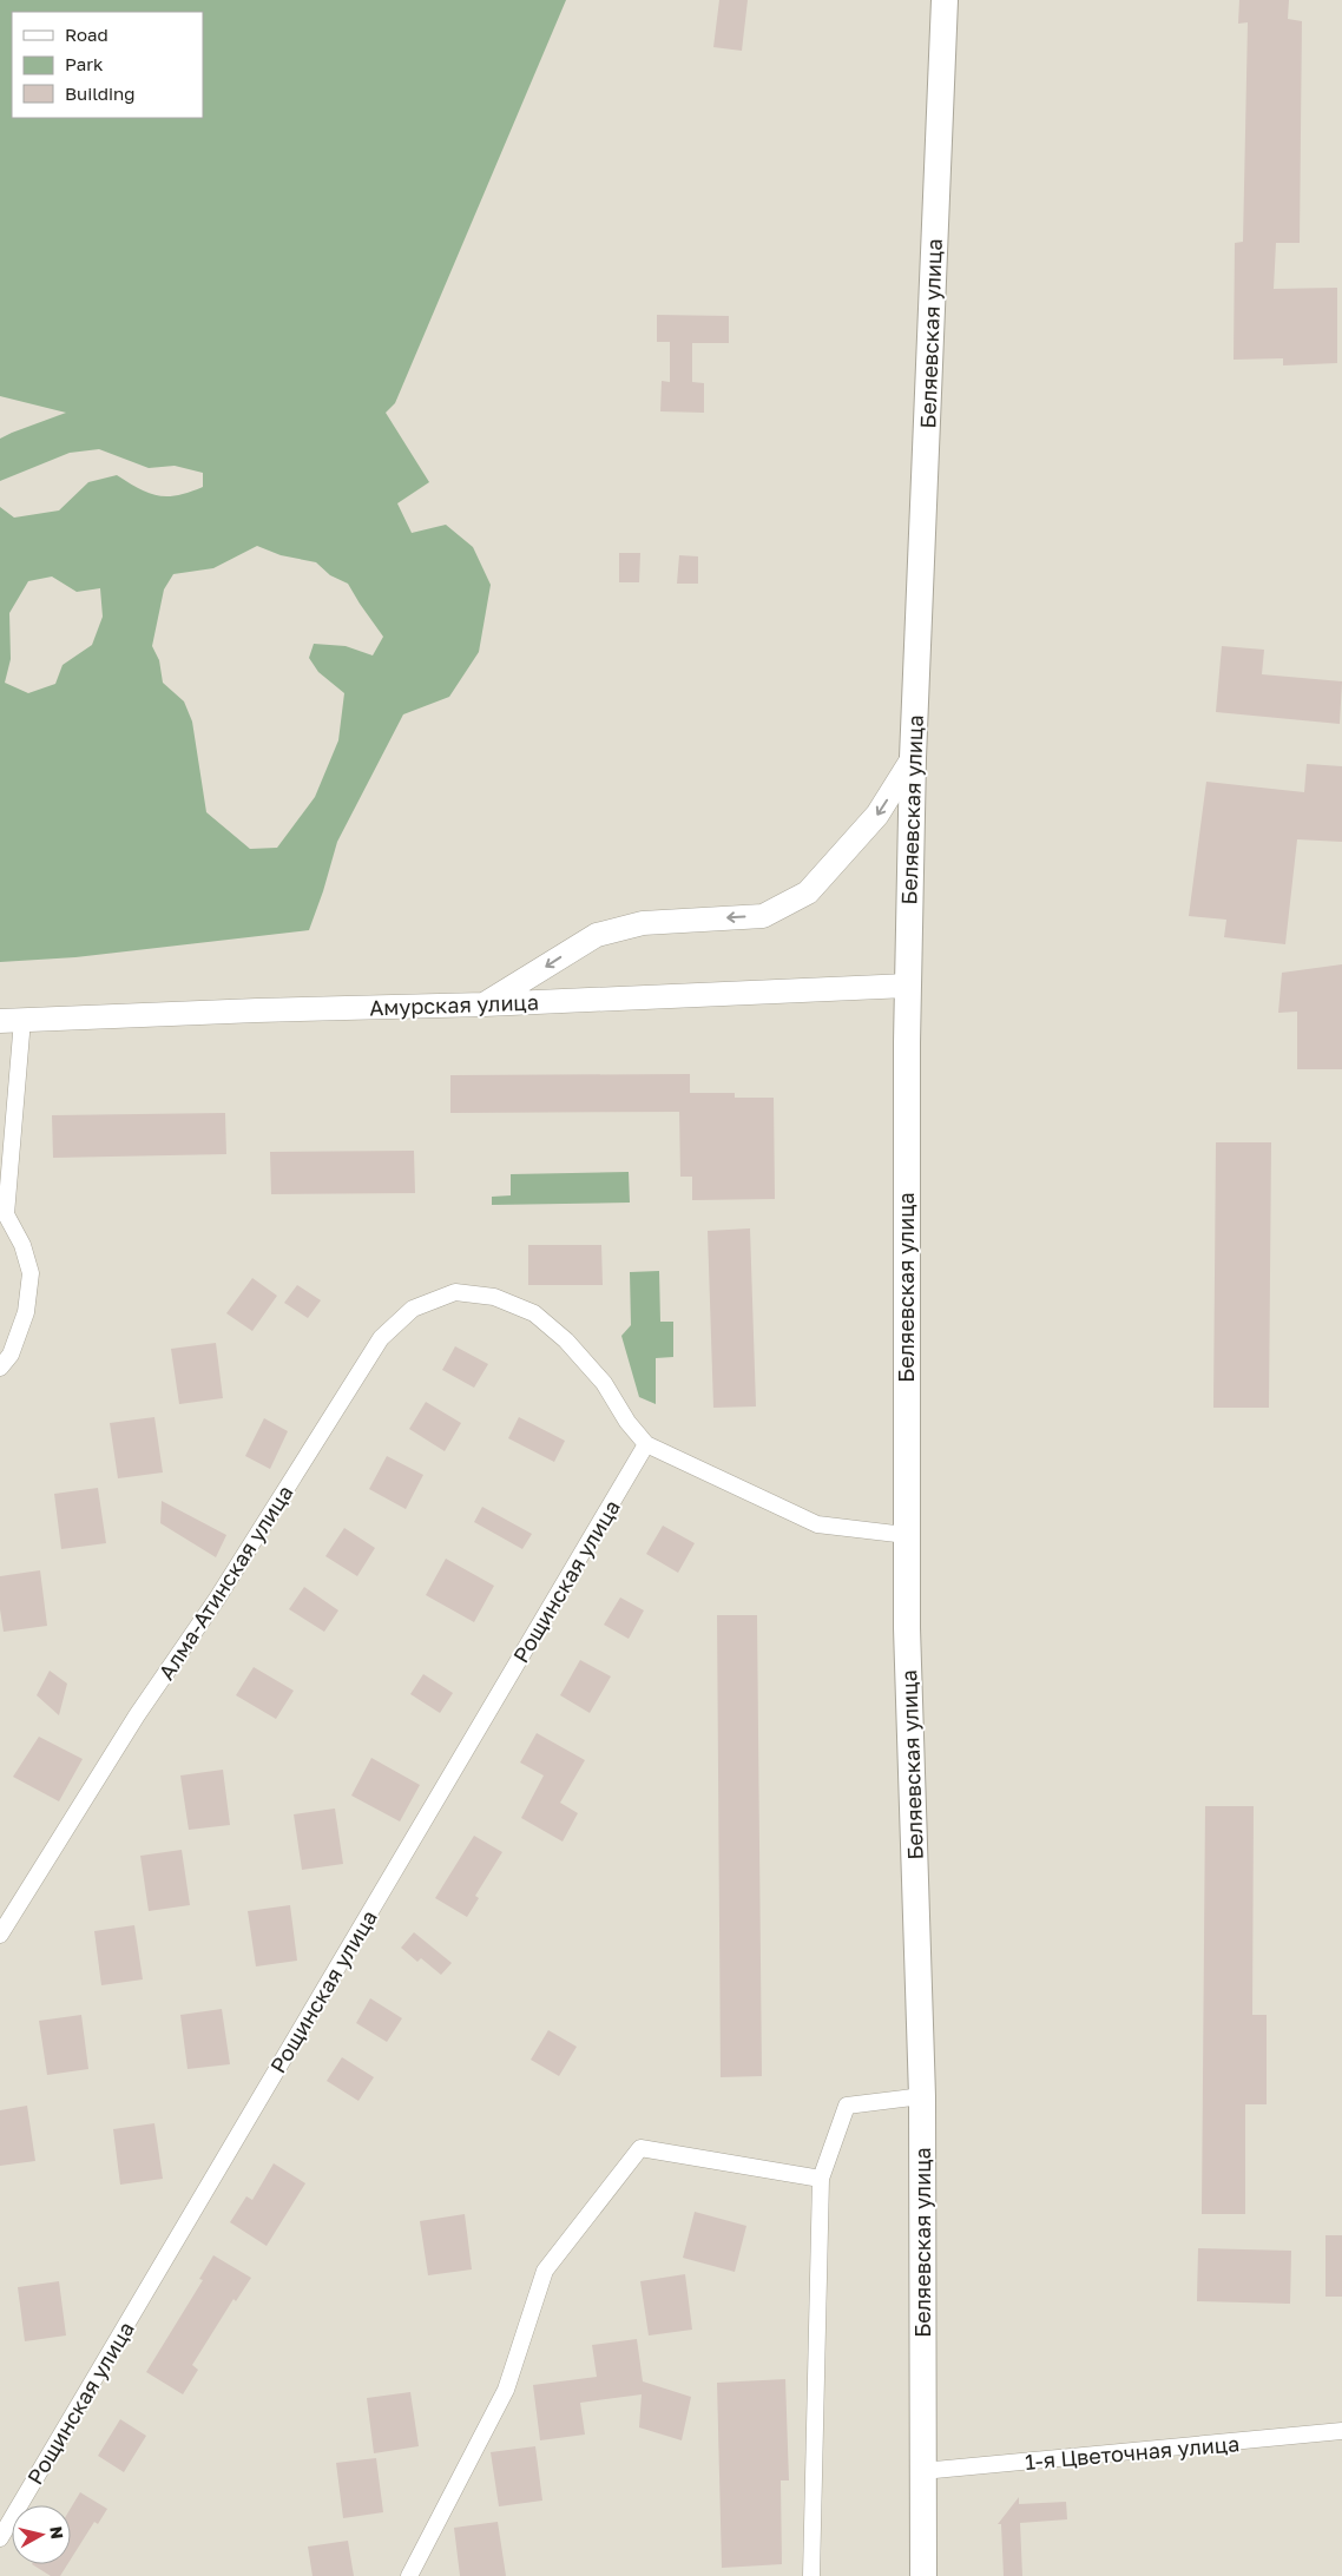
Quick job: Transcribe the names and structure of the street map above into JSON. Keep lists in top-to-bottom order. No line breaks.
{"streets":{"main road":["Беляевская улица"],"street":["Амурская улица","Рощинская улица","Алма-Атинская улица","1-я Цветочная улица"]},"crossings":[["Беляевская улица","Амурская улица"],["Беляевская улица","1-я Цветочная улица"],["Рощинская улица","Алма-Атинская улица"]],"legend":["Road","Park","Building"],"north":"right"}
